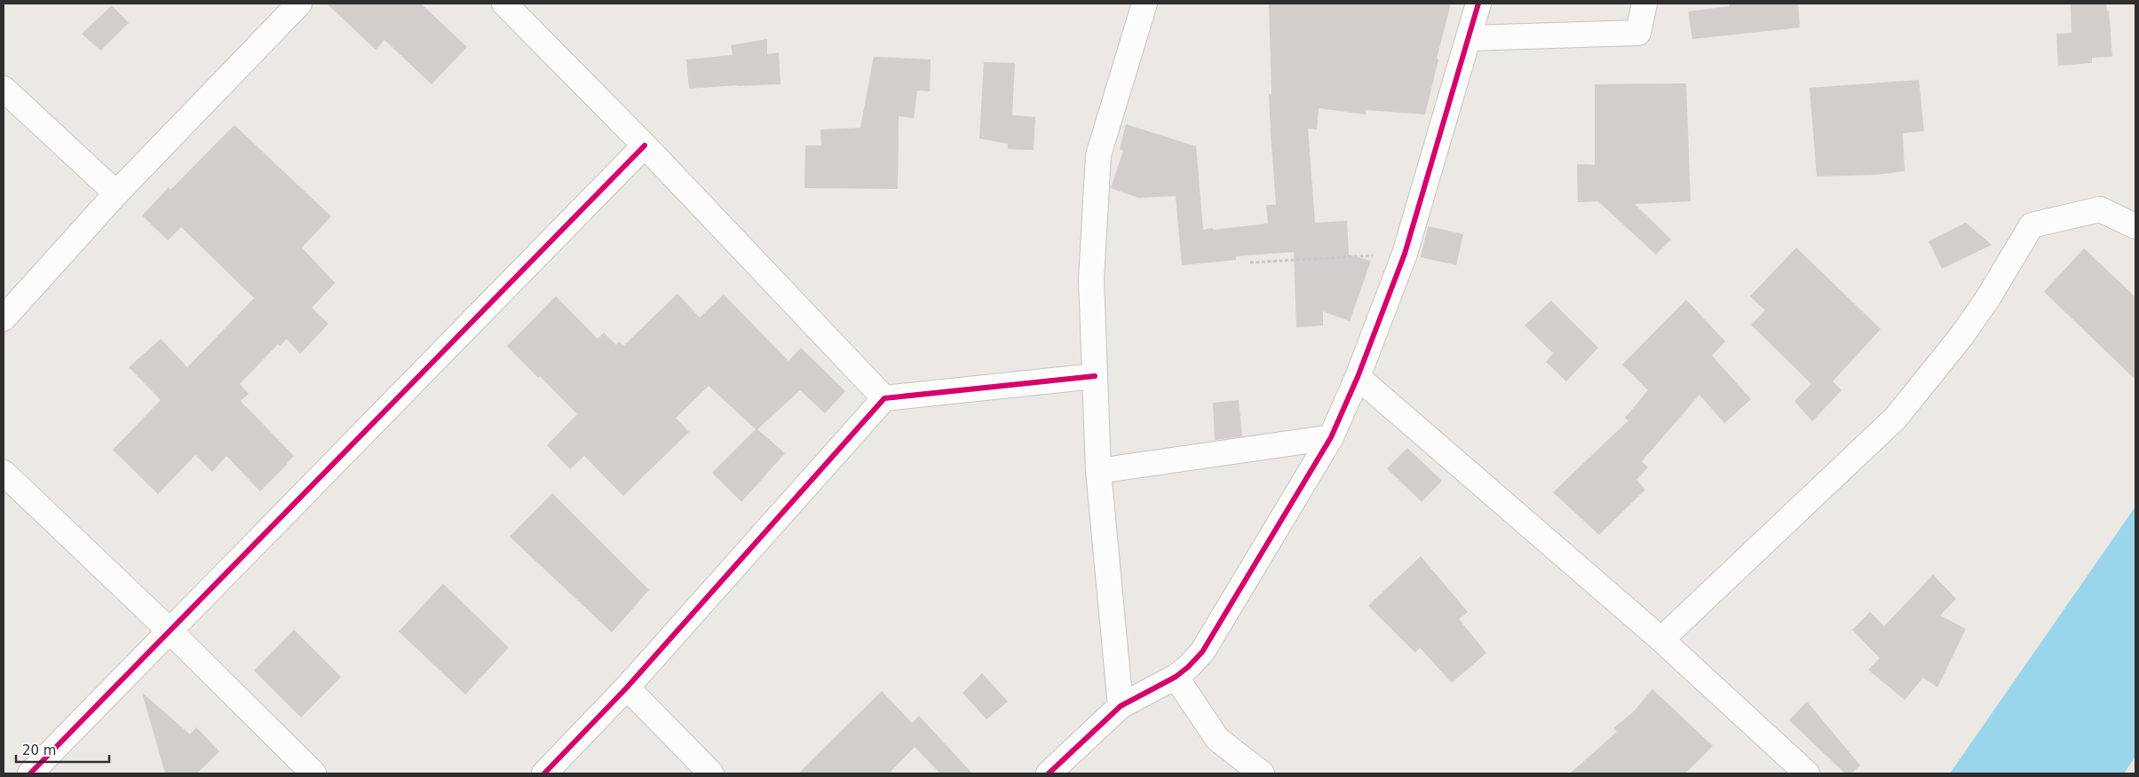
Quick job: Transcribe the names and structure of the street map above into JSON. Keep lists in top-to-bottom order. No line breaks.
{"scale_bar":"20 m"}
